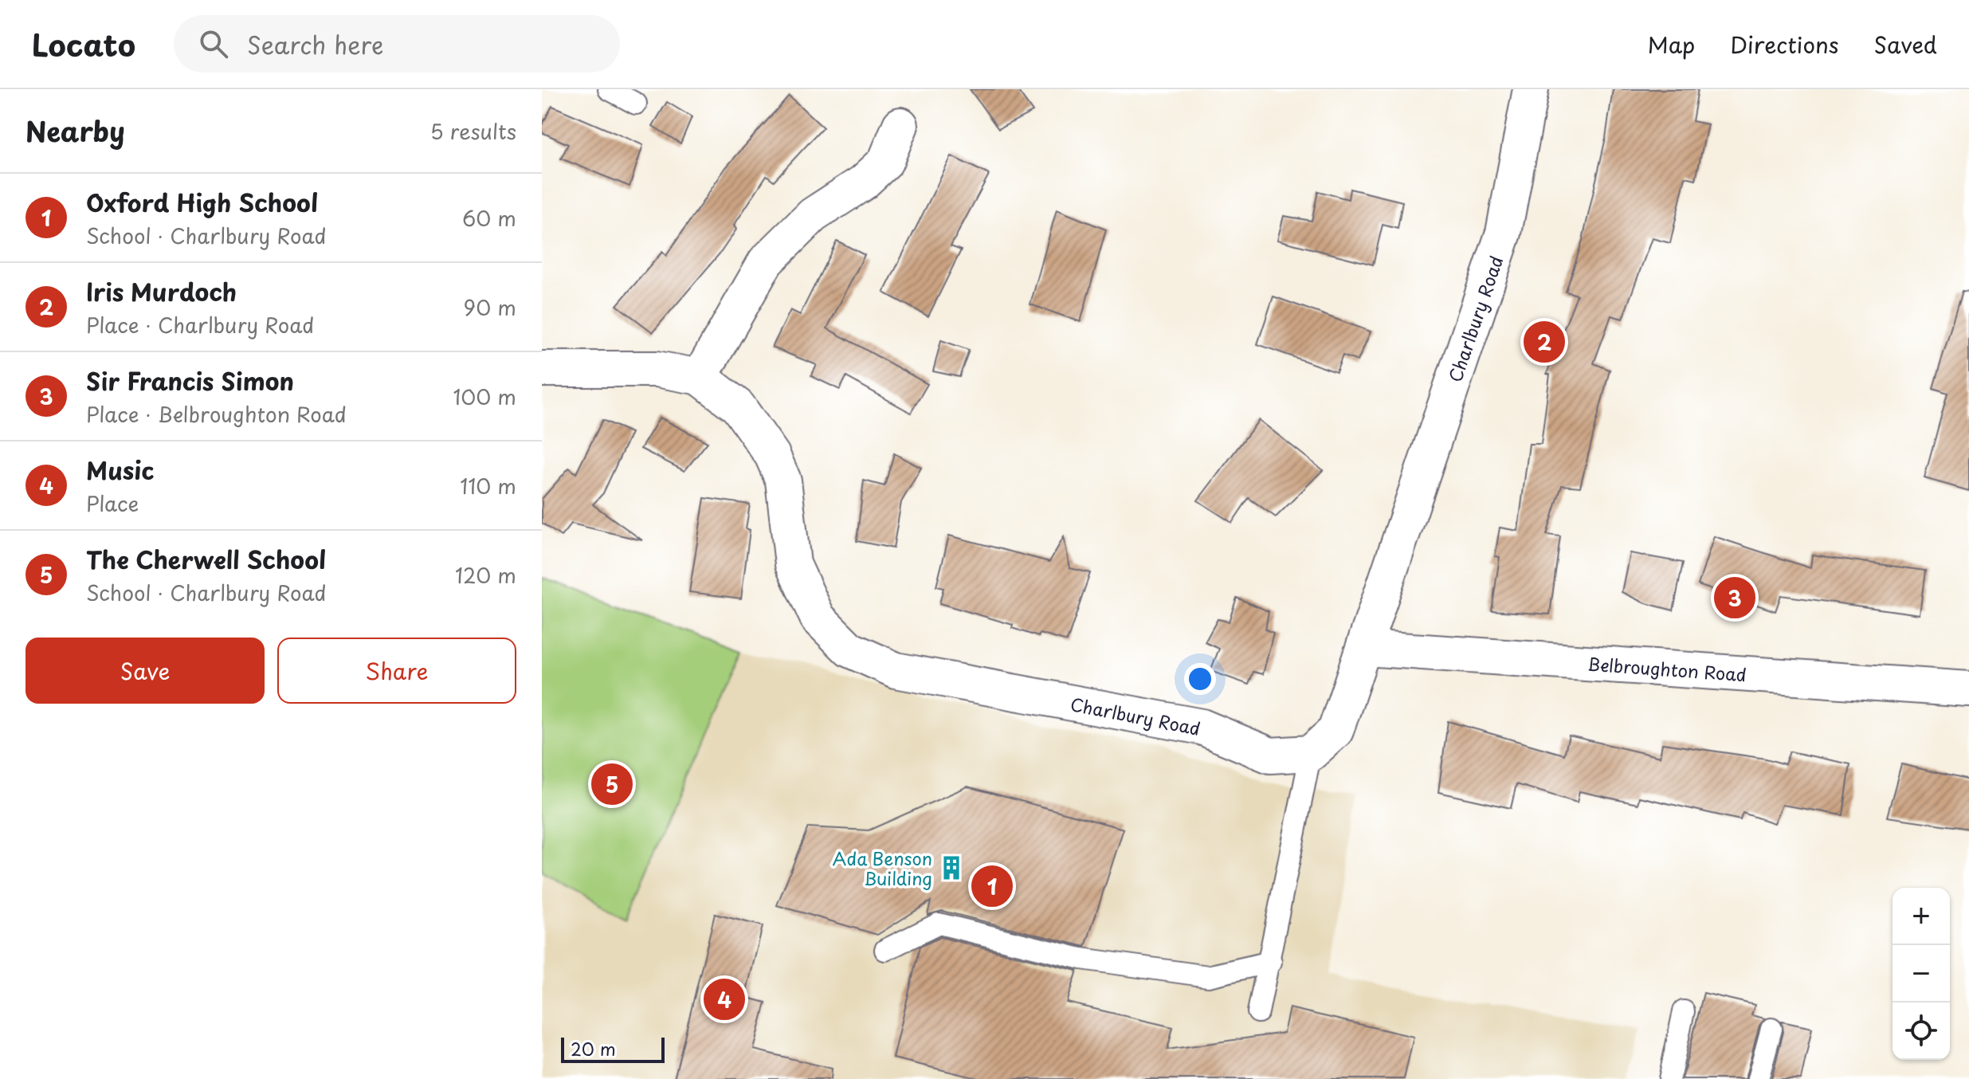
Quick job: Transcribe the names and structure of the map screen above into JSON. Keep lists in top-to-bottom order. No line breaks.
{"streets":{"street":["Charlbury Road","Belbroughton Road"]},"crossings":[["Charlbury Road","Belbroughton Road"]],"places":{"building":["Ada Benson Building"]},"scale_bar":"20 m","page":{"header":"Locato","search":"Search here","nav":["Map","Directions","Saved"],"heading":["Nearby","5 results"],"list":[{"mark":"1","name":"Oxford High School","note":"School · Charlbury Road","value":"60 m"},{"mark":"2","name":"Iris Murdoch","note":"Place · Charlbury Road","value":"90 m"},{"mark":"3","name":"Sir Francis Simon","note":"Place · Belbroughton Road","value":"100 m"},{"mark":"4","name":"Music","note":"Place","value":"110 m"},{"mark":"5","name":"The Cherwell School","note":"School · Charlbury Road","value":"120 m"}],"pins":["2","3","5","1","4"],"buttons":["Save","Share"],"map_buttons":["+","−"],"scale":"20 m"}}
